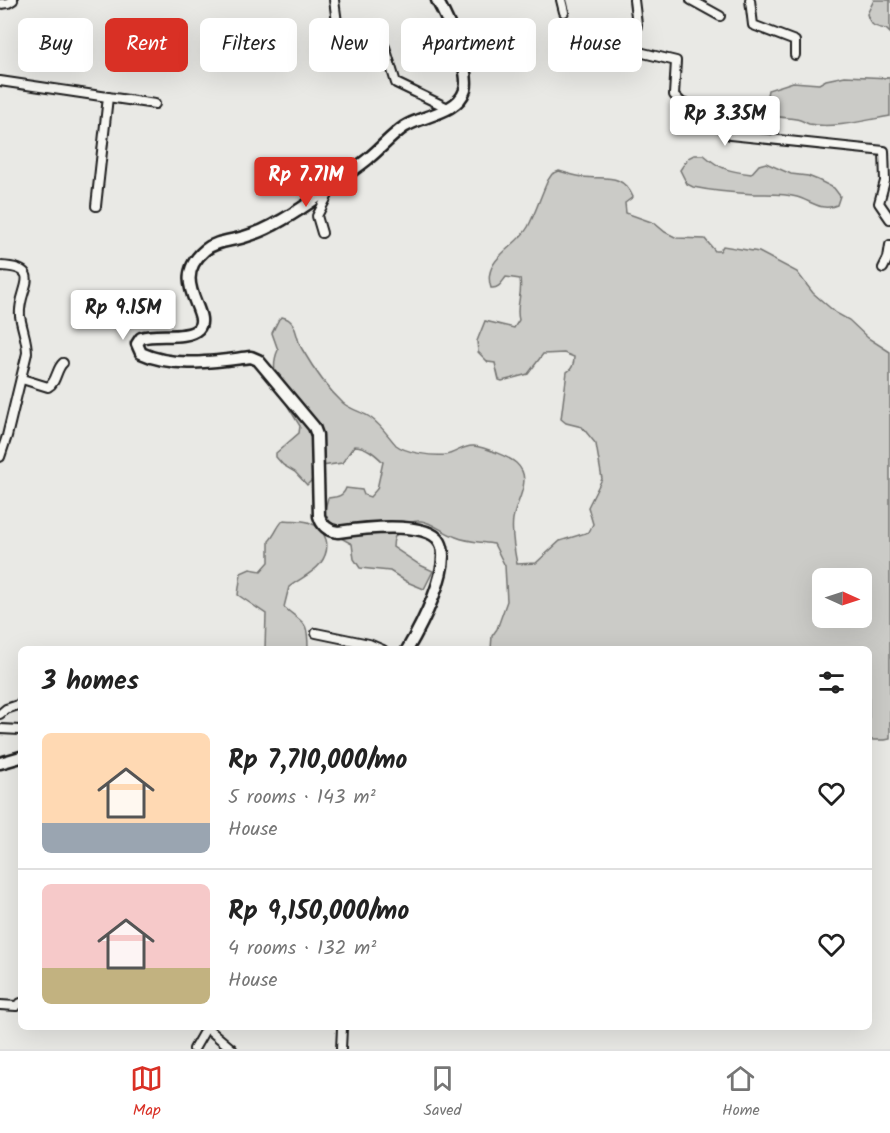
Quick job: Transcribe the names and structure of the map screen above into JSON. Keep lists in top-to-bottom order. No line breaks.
{"north":"right","page":{"chip":["Buy","Rent","Filters","New","Apartment","House"],"price":["Rp 3.35M","Rp 7.71M","Rp 9.15M"],"heading":"3 homes","list":[{"name":"Rp 7,710,000/mo","note":"5 rooms · 143 m² · House"},{"name":"Rp 9,150,000/mo","note":"4 rooms · 132 m² · House"}],"tabs":["Map","Saved","Home"]}}
